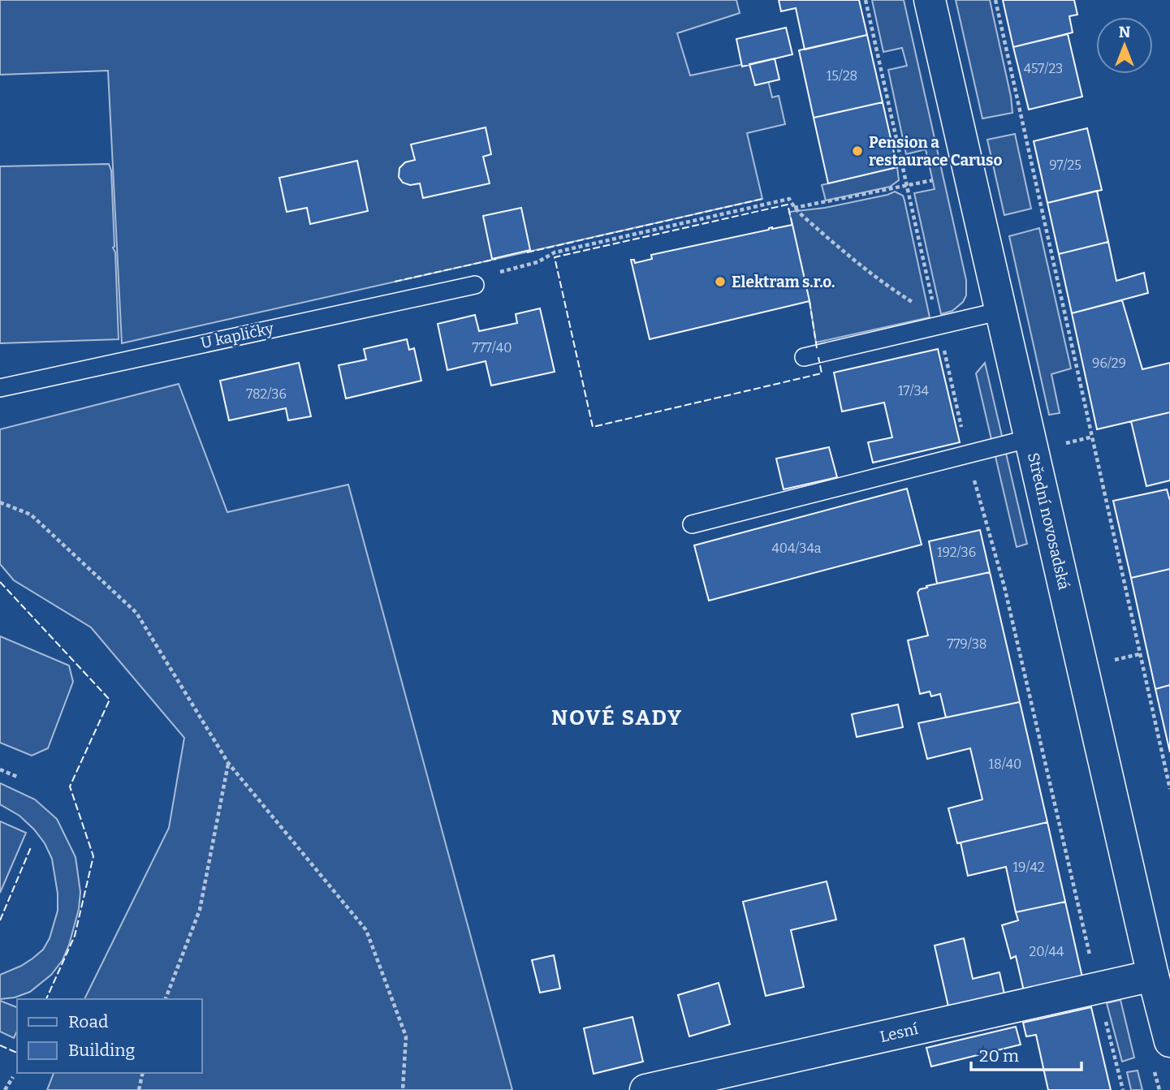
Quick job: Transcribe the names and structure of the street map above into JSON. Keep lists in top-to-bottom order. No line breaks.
{"streets":{"main road":["Střední novosadská","Lesní"],"lane":["U kapličky"]},"crossings":[["Střední novosadská","Lesní"]],"districts":["NOVÉ SADY"],"places":["Pension a restaurace Caruso","Elektram s.r.o."],"house_numbers":["457/23","15/28","97/25","777/40","96/29","17/34","782/36","404/34a","192/36","779/38","18/40","19/42","20/44"],"legend":["Road","Building"],"scale_bar":"20 m","north":"top"}
